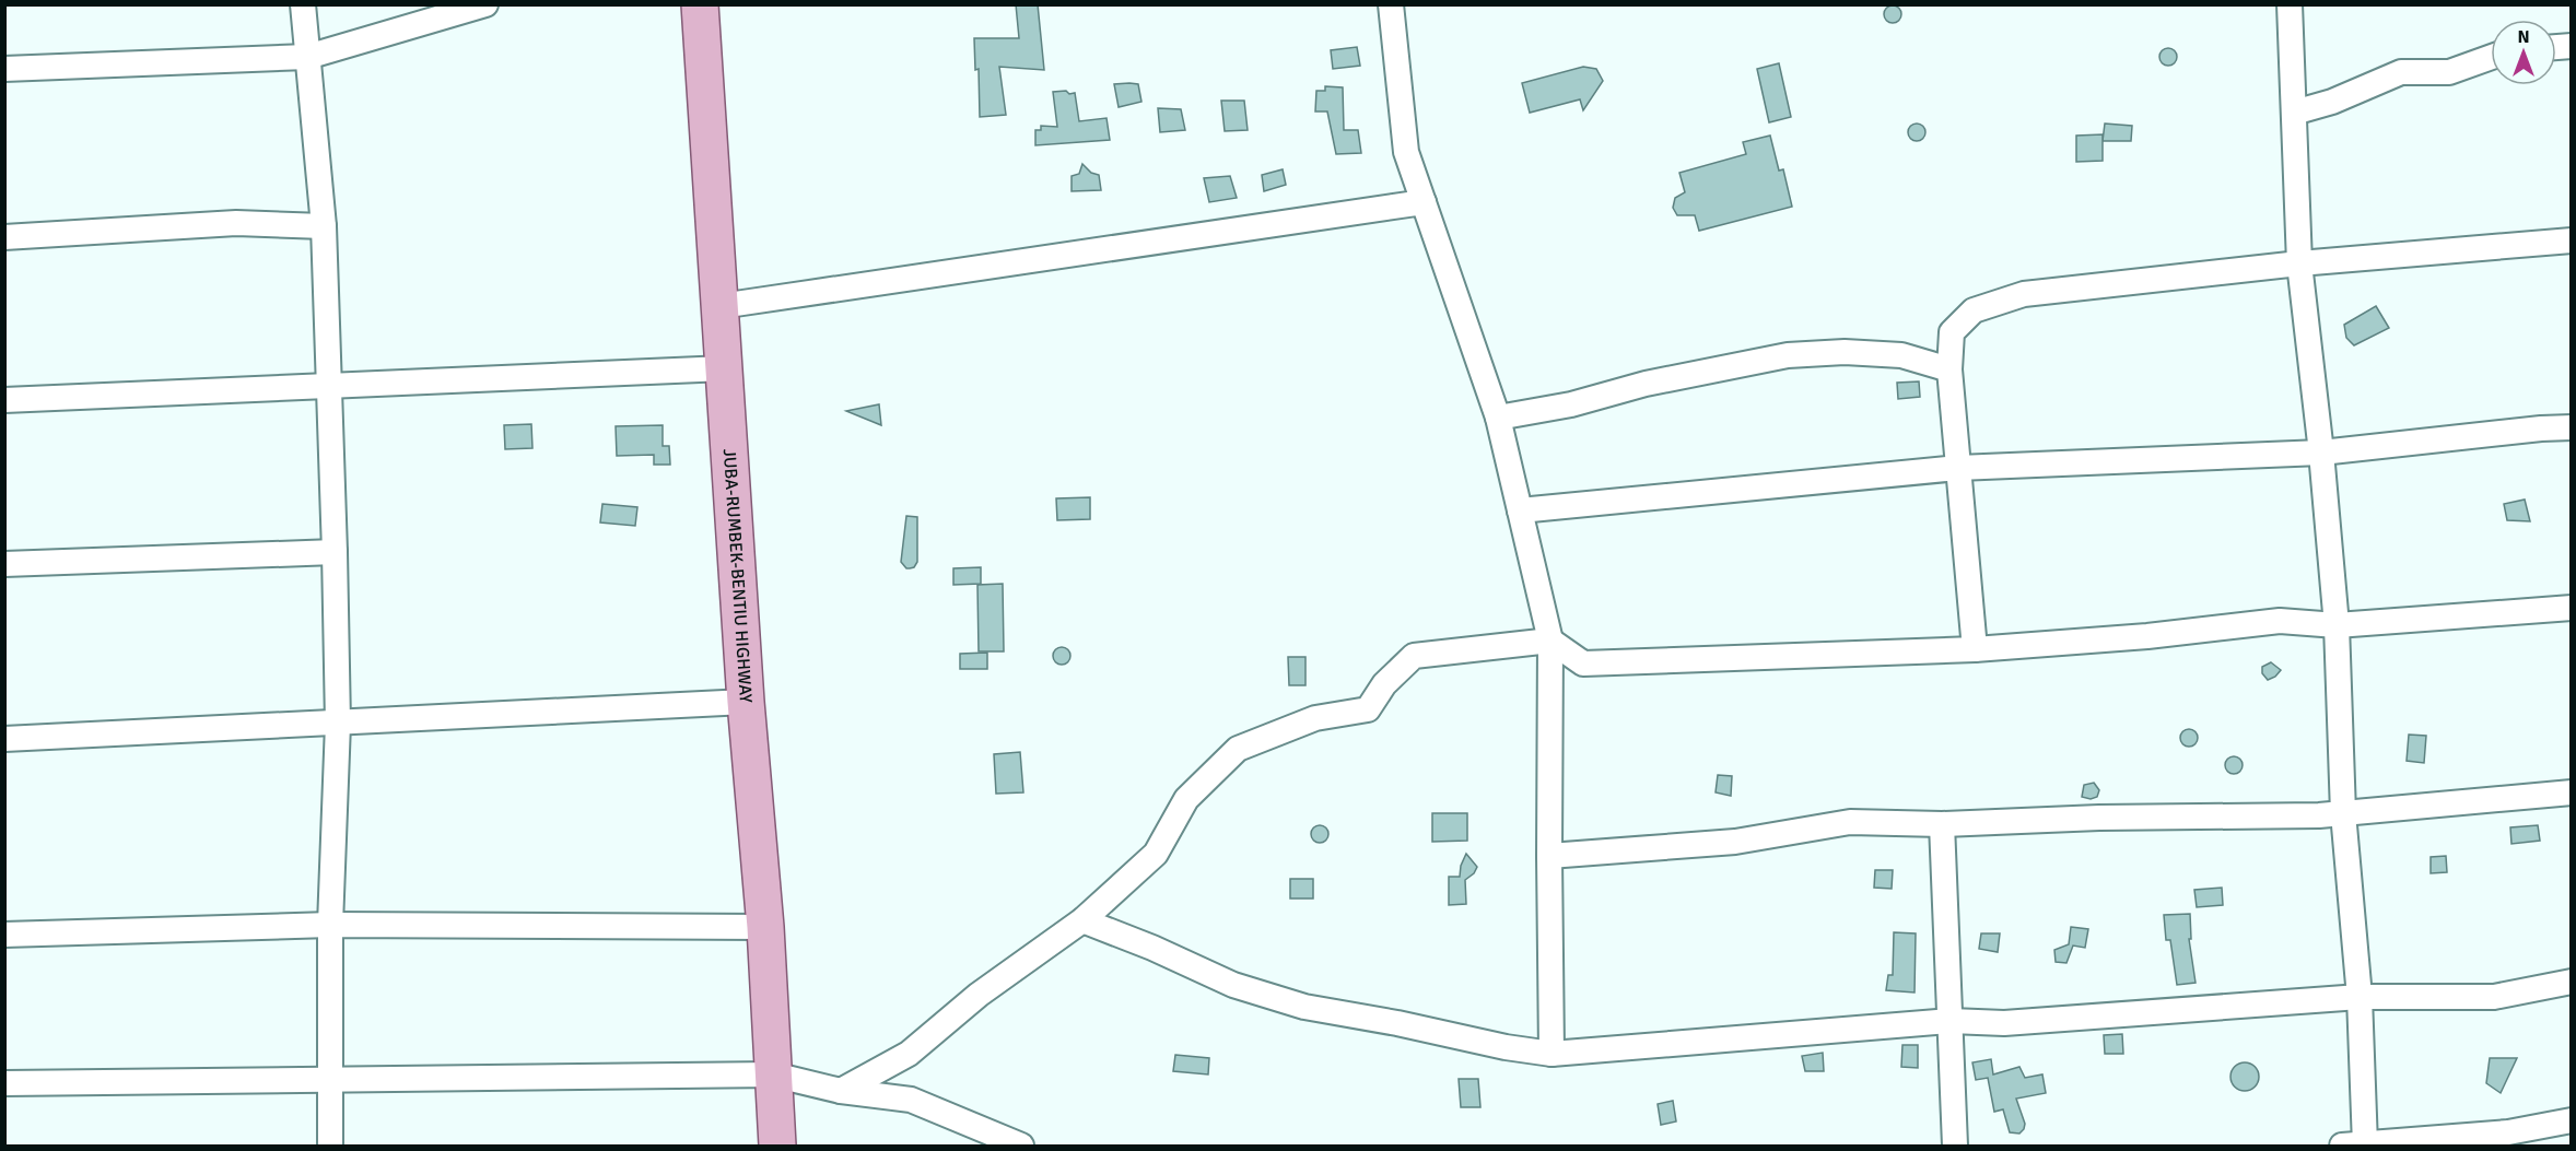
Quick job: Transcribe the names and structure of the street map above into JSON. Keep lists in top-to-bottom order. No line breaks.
{"streets":{"main road":["JUBA-RUMBEK-BENTIU HIGHWAY"]},"north":"top"}
